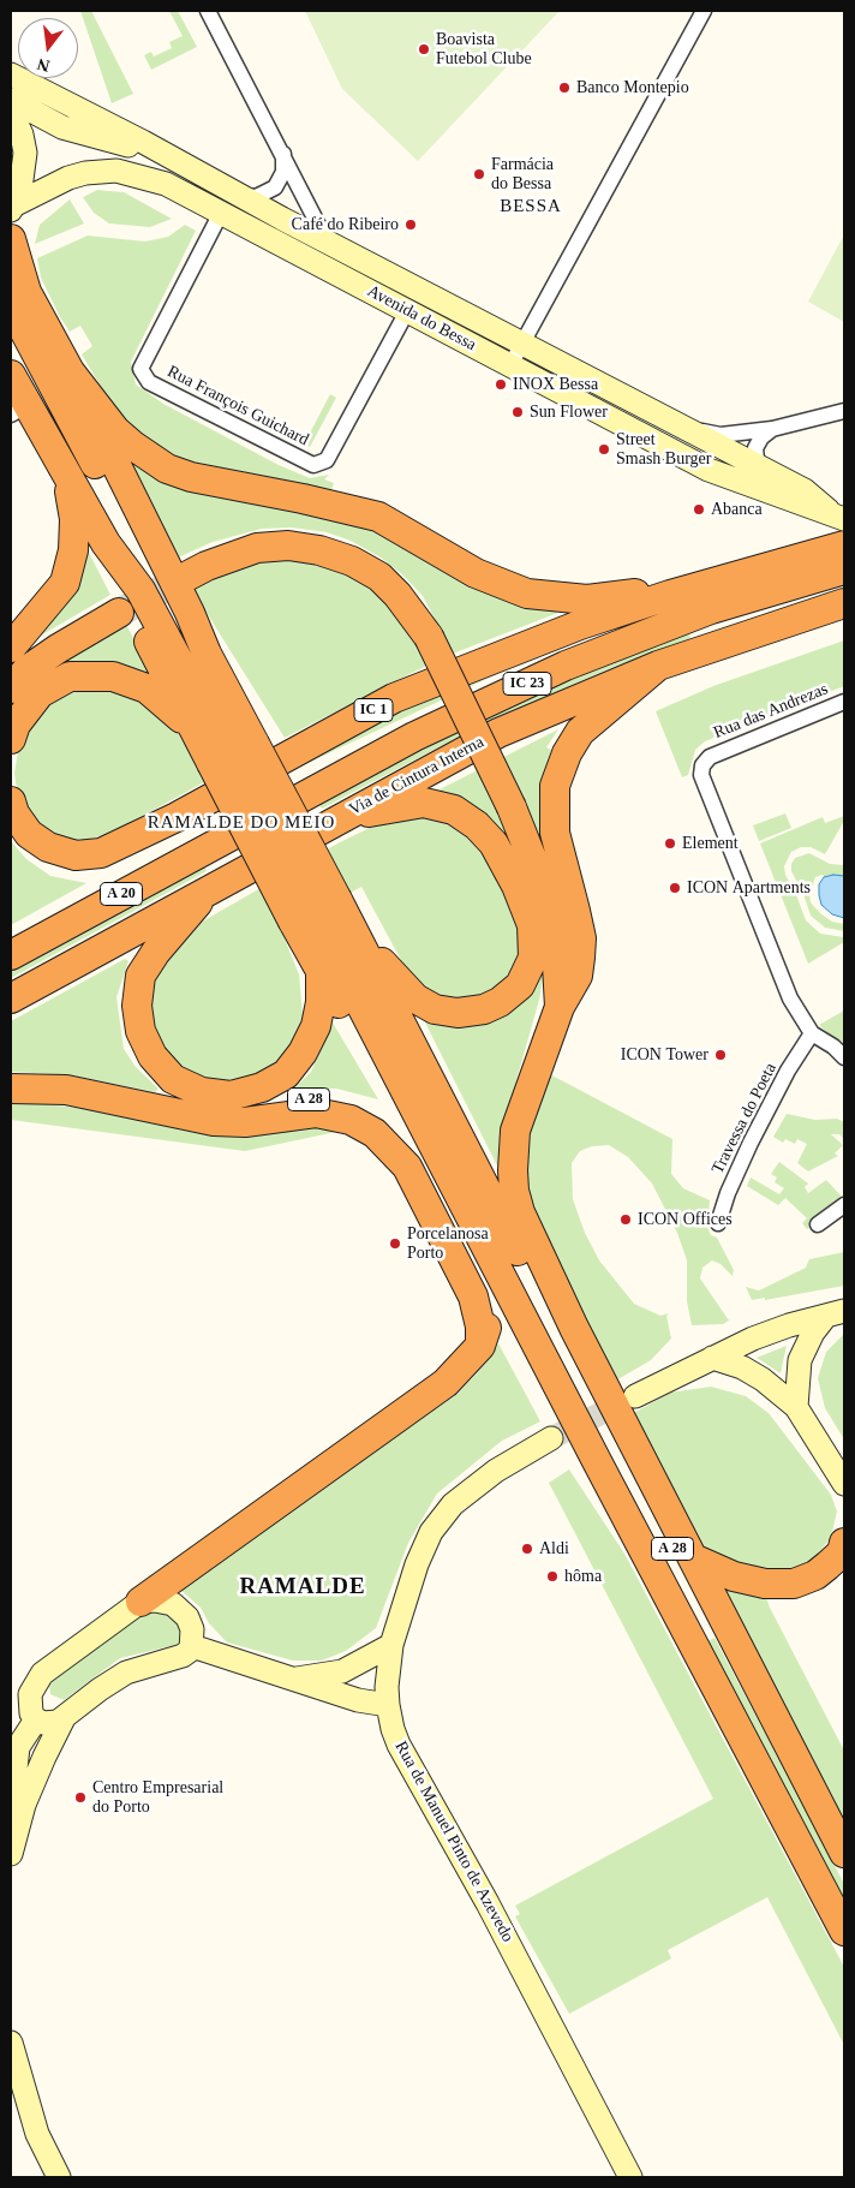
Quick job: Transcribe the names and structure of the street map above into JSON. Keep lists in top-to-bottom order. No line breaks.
{"streets":{"highway":["IC 23","IC 1","Via de Cintura Interna","A 20","A 28"],"main road":["Avenida do Bessa","Rua de Manuel Pinto de Azevedo"],"street":["Rua François Guichard","Rua das Andrezas","Travessa do Poeta"]},"crossings":[["Avenida do Bessa","Rua François Guichard"],["Rua das Andrezas","Travessa do Poeta"]],"districts":["BESSA","RAMALDE DO MEIO","RAMALDE"],"places":["Boavista Futebol Clube","Banco Montepio","Farmácia do Bessa","Café do Ribeiro","INOX Bessa","Sun Flower","Street Smash Burger","Abanca","Element","ICON Apartments","ICON Tower","ICON Offices","Porcelanosa Porto","Aldi","hôma","Centro Empresarial do Porto"],"north":"bottom"}
